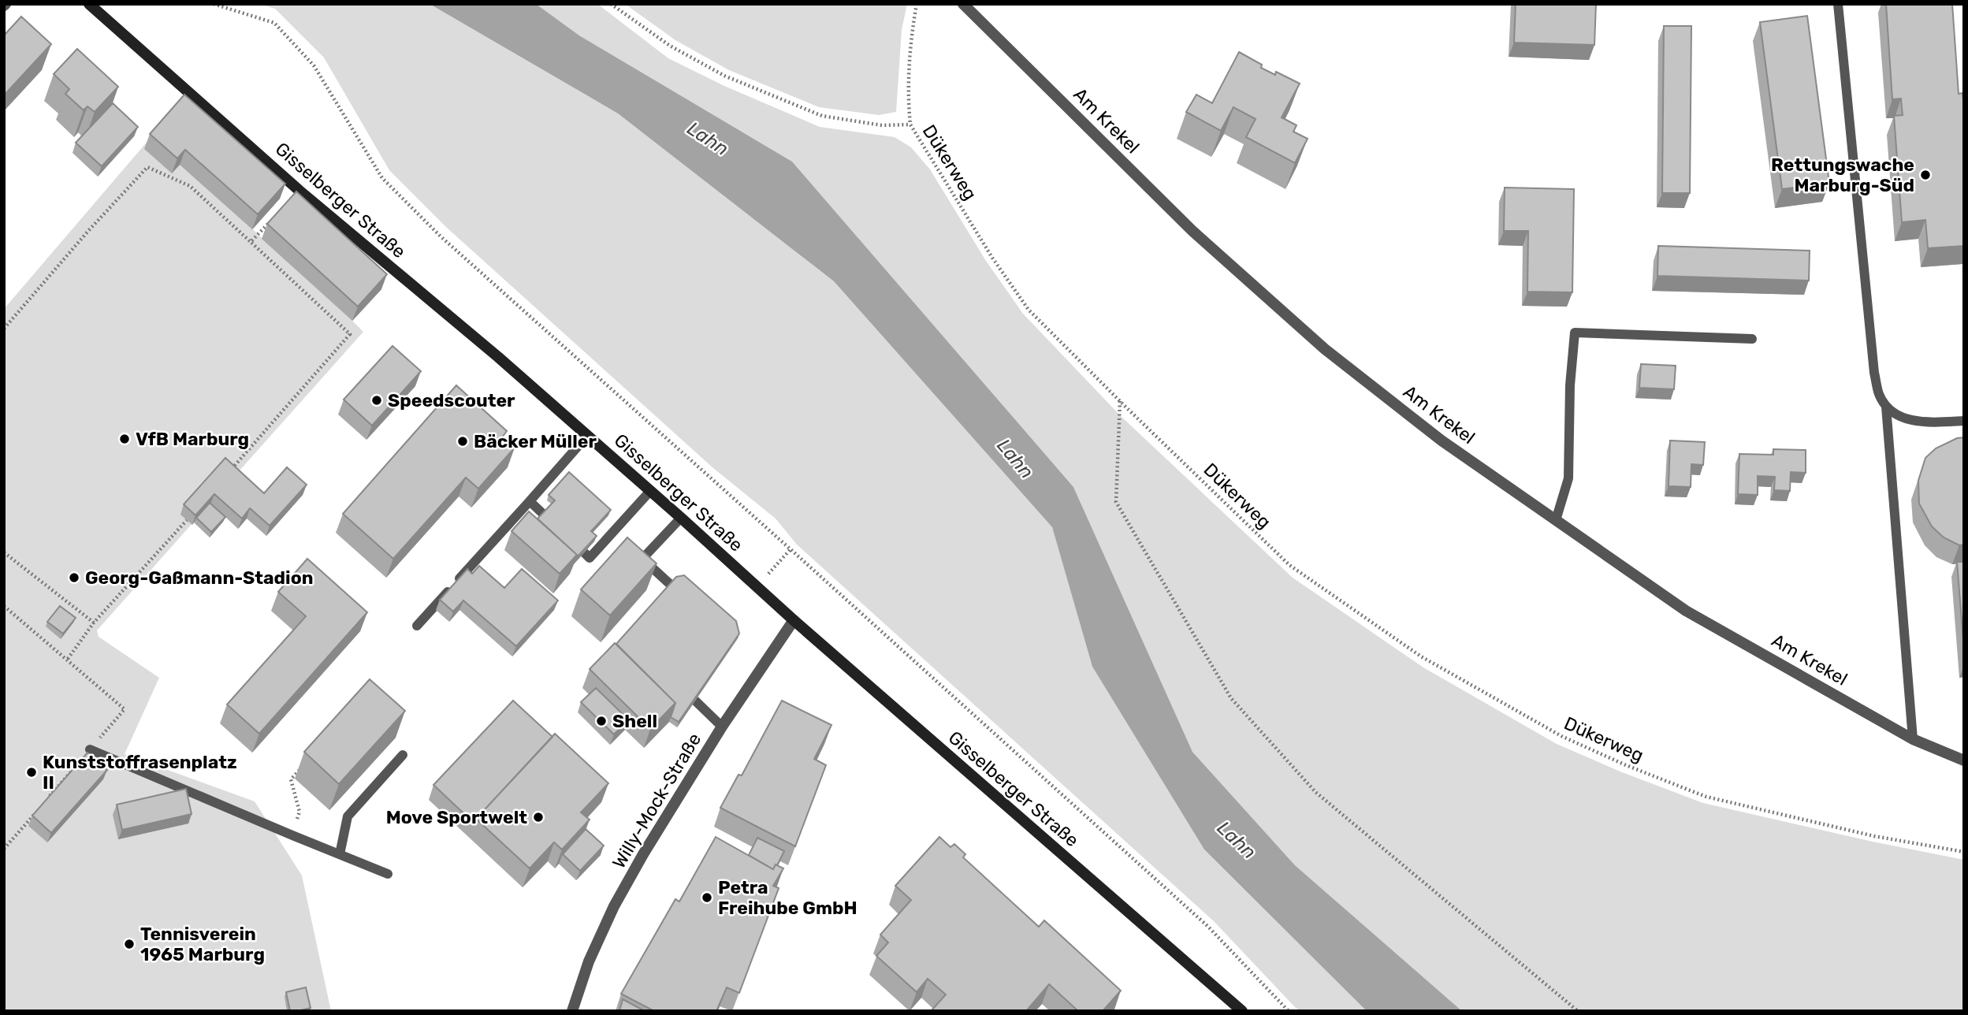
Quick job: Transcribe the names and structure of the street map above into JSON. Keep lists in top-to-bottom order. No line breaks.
{"streets":{"main road":["Gisselberger Straße"],"street":["Am Krekel","Willy-Mock-Straße"],"path":["Dükerweg"]},"crossings":[["Gisselberger Straße","Willy-Mock-Straße"]],"water":["Lahn"],"places":["Rettungswache Marburg-Süd","Speedscouter","VfB Marburg","Bäcker Müller","Georg-Gaßmann-Stadion","Shell","Kunststoffrasenplatz II","Move Sportwelt","Petra Freihube GmbH","Tennisverein 1965 Marburg"]}
